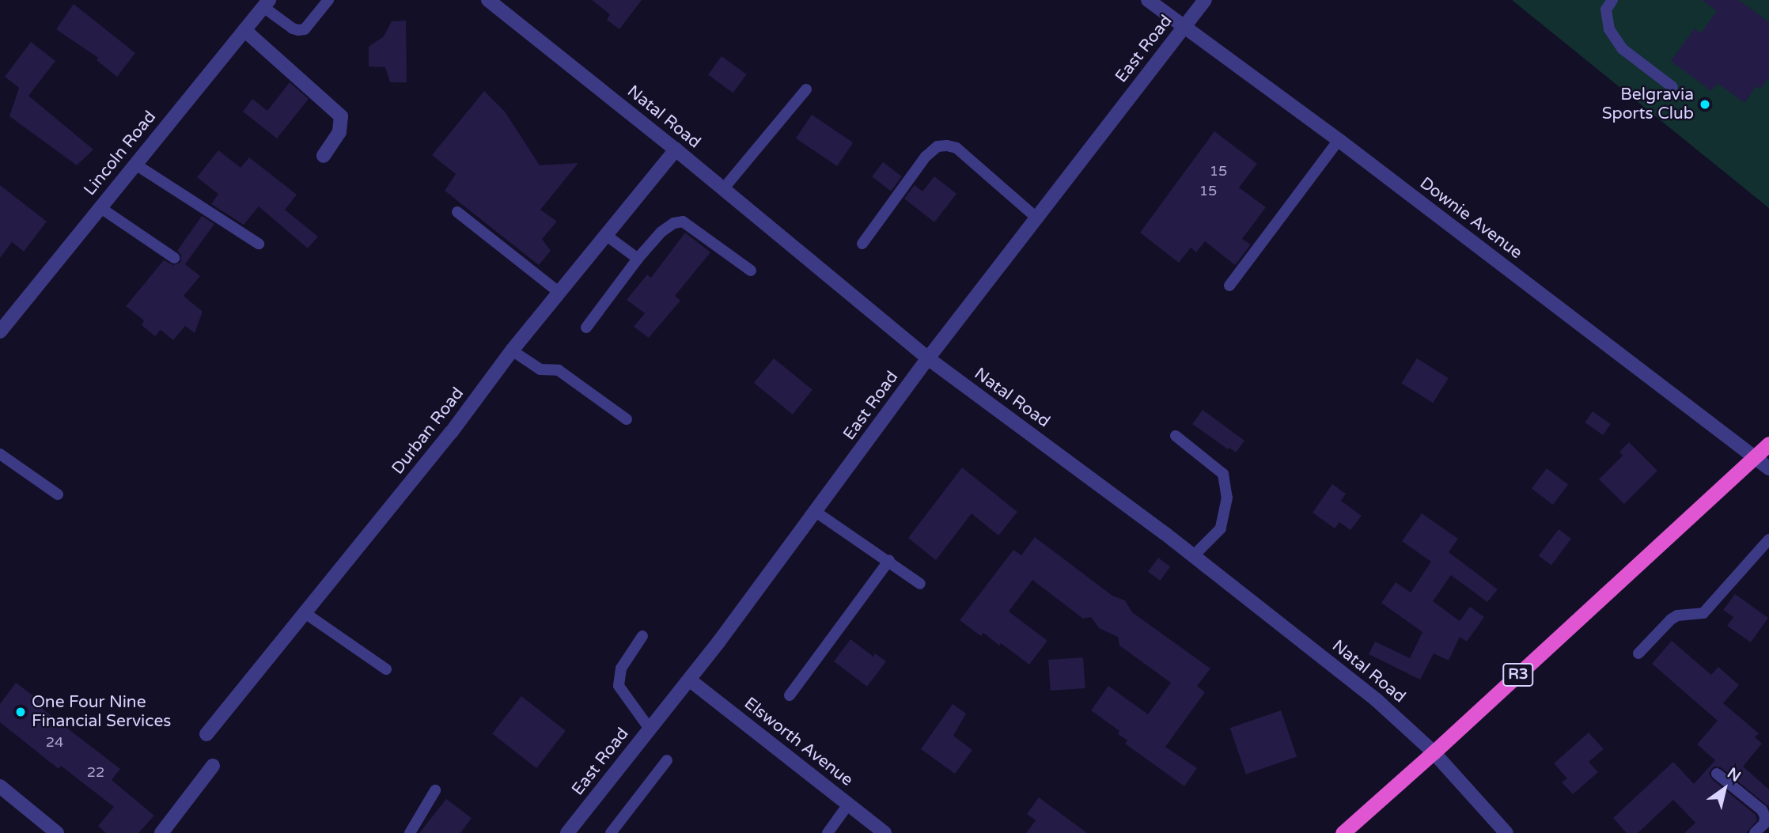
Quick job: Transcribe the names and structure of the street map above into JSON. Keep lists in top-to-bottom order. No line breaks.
{"streets":{"highway":["R3"],"street":["East Road","Natal Road","Lincoln Road","Downie Avenue","Durban Road","Elsworth Avenue"]},"crossings":[["East Road","Natal Road"],["East Road","Downie Avenue"],["East Road","Elsworth Avenue"],["Natal Road","Durban Road"],["Natal Road","R3"],["Downie Avenue","R3"]],"places":["Belgravia Sports Club","One Four Nine Financial Services"],"house_numbers":["15","15","24","22"],"north":"top right"}
